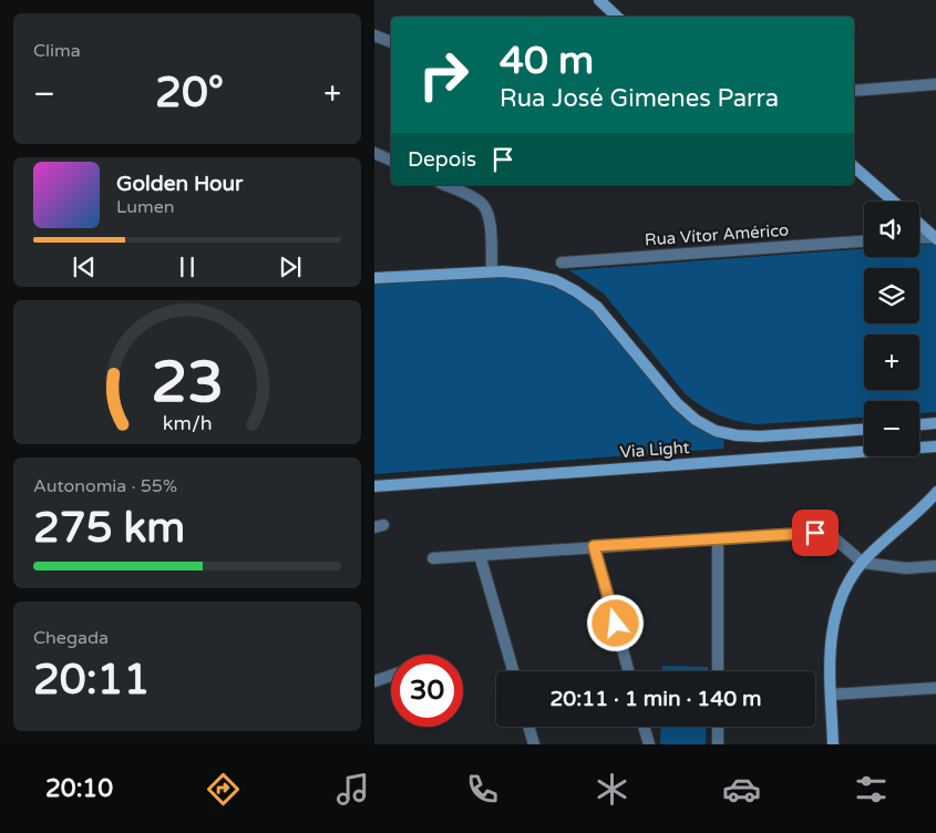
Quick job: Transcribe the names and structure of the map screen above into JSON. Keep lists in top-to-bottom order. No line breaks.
{"streets":{"street":["Rua Vítor Américo","Via Light"]},"page":{"tile":["Clima",["Autonomia · 55%","275 km"],["Chegada","20:11"]],"turn":["40 m","Rua José Gimenes Parra"],"heat":["−","20°","+"],"then":"Depois","song":["Golden Hour","Lumen"],"map_buttons":["+","−"],"limit":"30","trip":"20:11 · 1 min · 140 m","tabs":"20:10","gauge":["23","km/h"]}}
